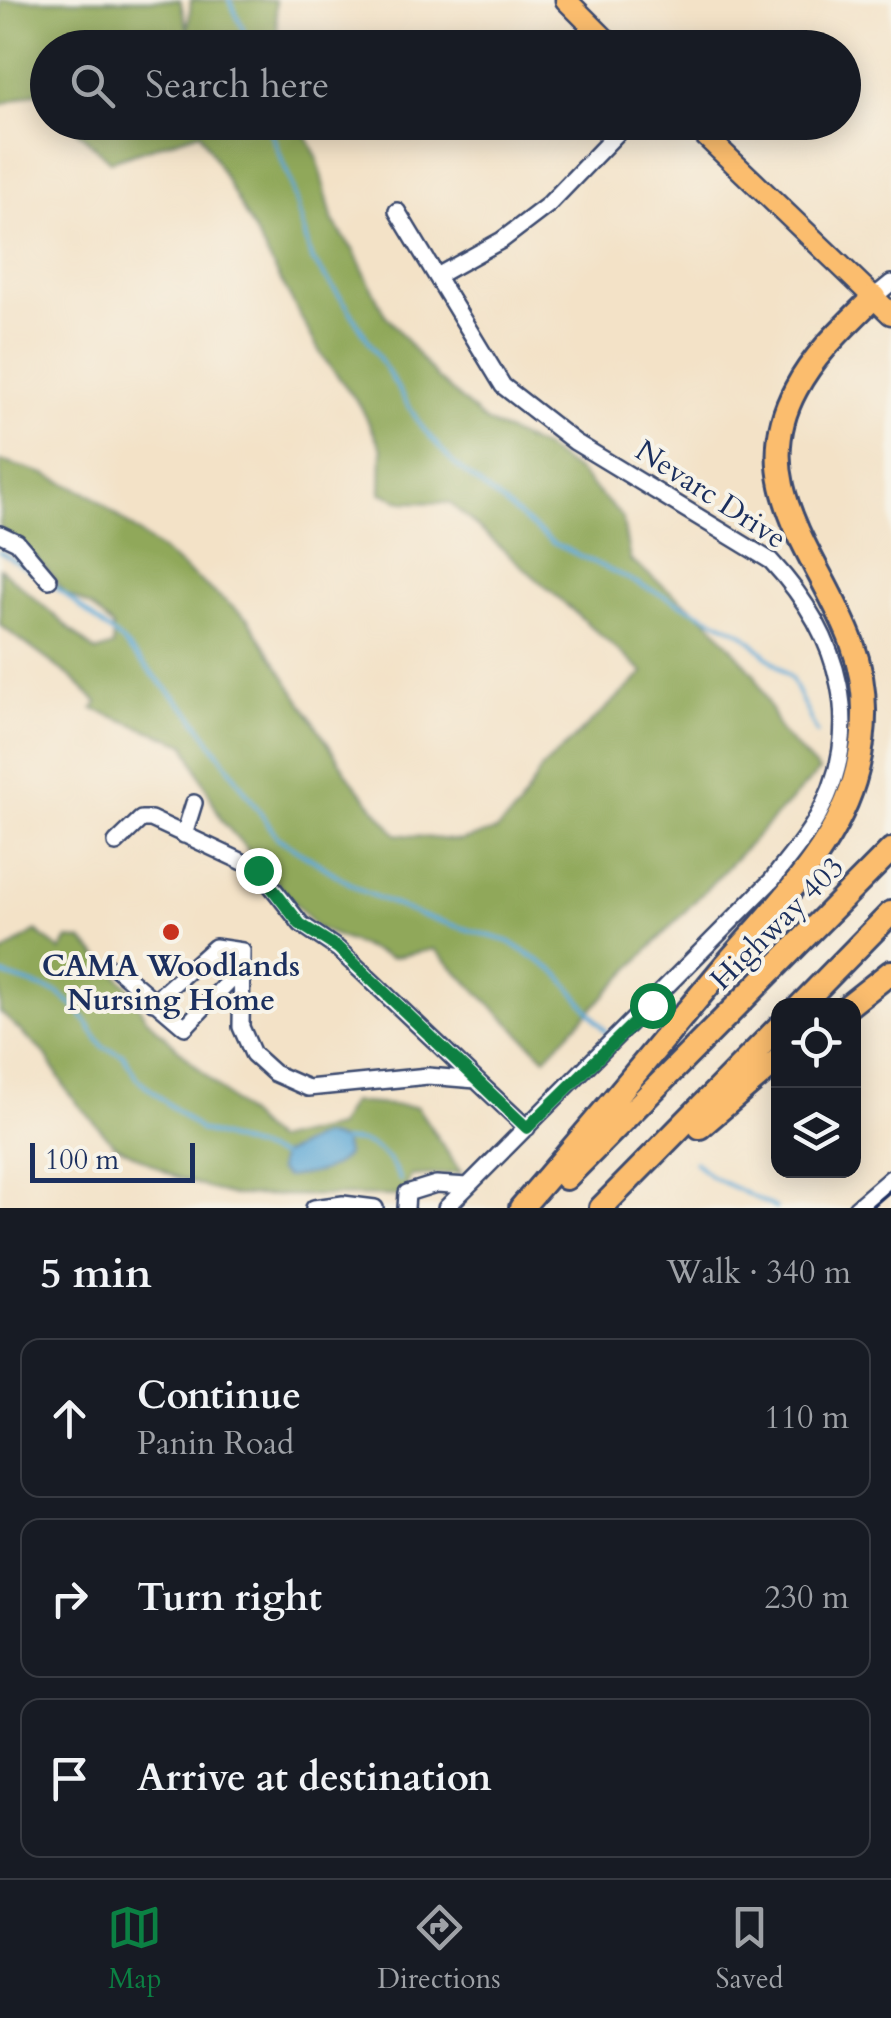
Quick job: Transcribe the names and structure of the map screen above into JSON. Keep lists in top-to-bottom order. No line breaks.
{"streets":{"highway":["Highway 403"],"street":["Nevarc Drive"]},"places":["CAMA Woodlands Nursing Home"],"scale_bar":"100 m","page":{"search":"Search here","scale":"100 m","heading":["5 min","Walk · 340 m"],"list":[["Continue","Panin Road","110 m"],["Turn right","230 m"],"Arrive at destination"],"nav":["Map","Directions","Saved"]}}
